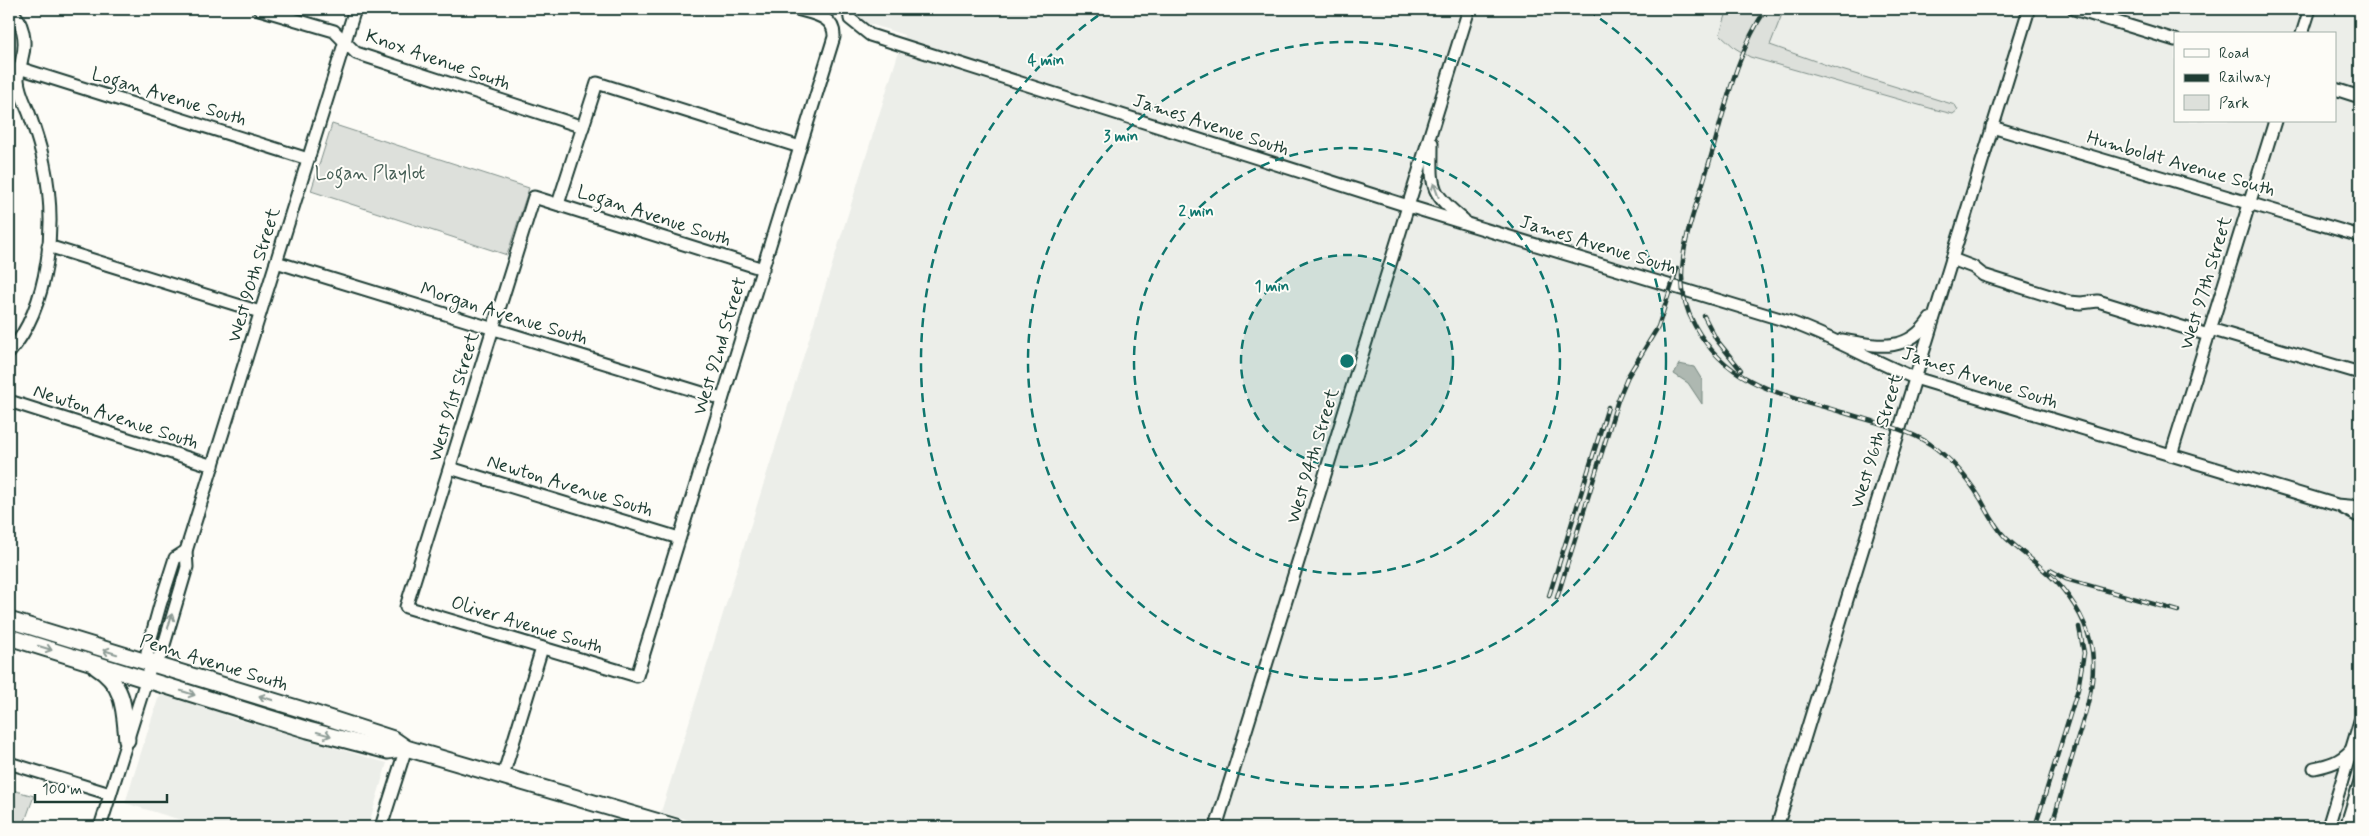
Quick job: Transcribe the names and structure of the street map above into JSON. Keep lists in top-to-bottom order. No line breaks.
{"streets":{"main road":["Penn Avenue South"],"street":["Knox Avenue South","Logan Avenue South","James Avenue South","Humboldt Avenue South","West 90th Street","West 97th Street","Morgan Avenue South","West 92nd Street","West 91st Street","Newton Avenue South","West 96th Street","West 94th Street","Oliver Avenue South"]},"crossings":[["Knox Avenue South","West 90th Street"],["Logan Avenue South","West 90th Street"],["Logan Avenue South","West 92nd Street"],["Logan Avenue South","West 91st Street"],["James Avenue South","West 97th Street"],["James Avenue South","West 96th Street"],["James Avenue South","West 94th Street"],["Humboldt Avenue South","West 97th Street"],["Humboldt Avenue South","West 96th Street"],["West 90th Street","Morgan Avenue South"],["West 90th Street","Newton Avenue South"],["West 90th Street","Penn Avenue South"],["Morgan Avenue South","West 92nd Street"],["Morgan Avenue South","West 91st Street"],["West 92nd Street","Newton Avenue South"],["West 92nd Street","Oliver Avenue South"],["West 91st Street","Newton Avenue South"],["West 91st Street","Oliver Avenue South"]],"parks":["Logan Playlot"],"legend":["Road","Railway","Park"],"scale_bar":"100 m","rings":["4 min","3 min","2 min","1 min"]}
